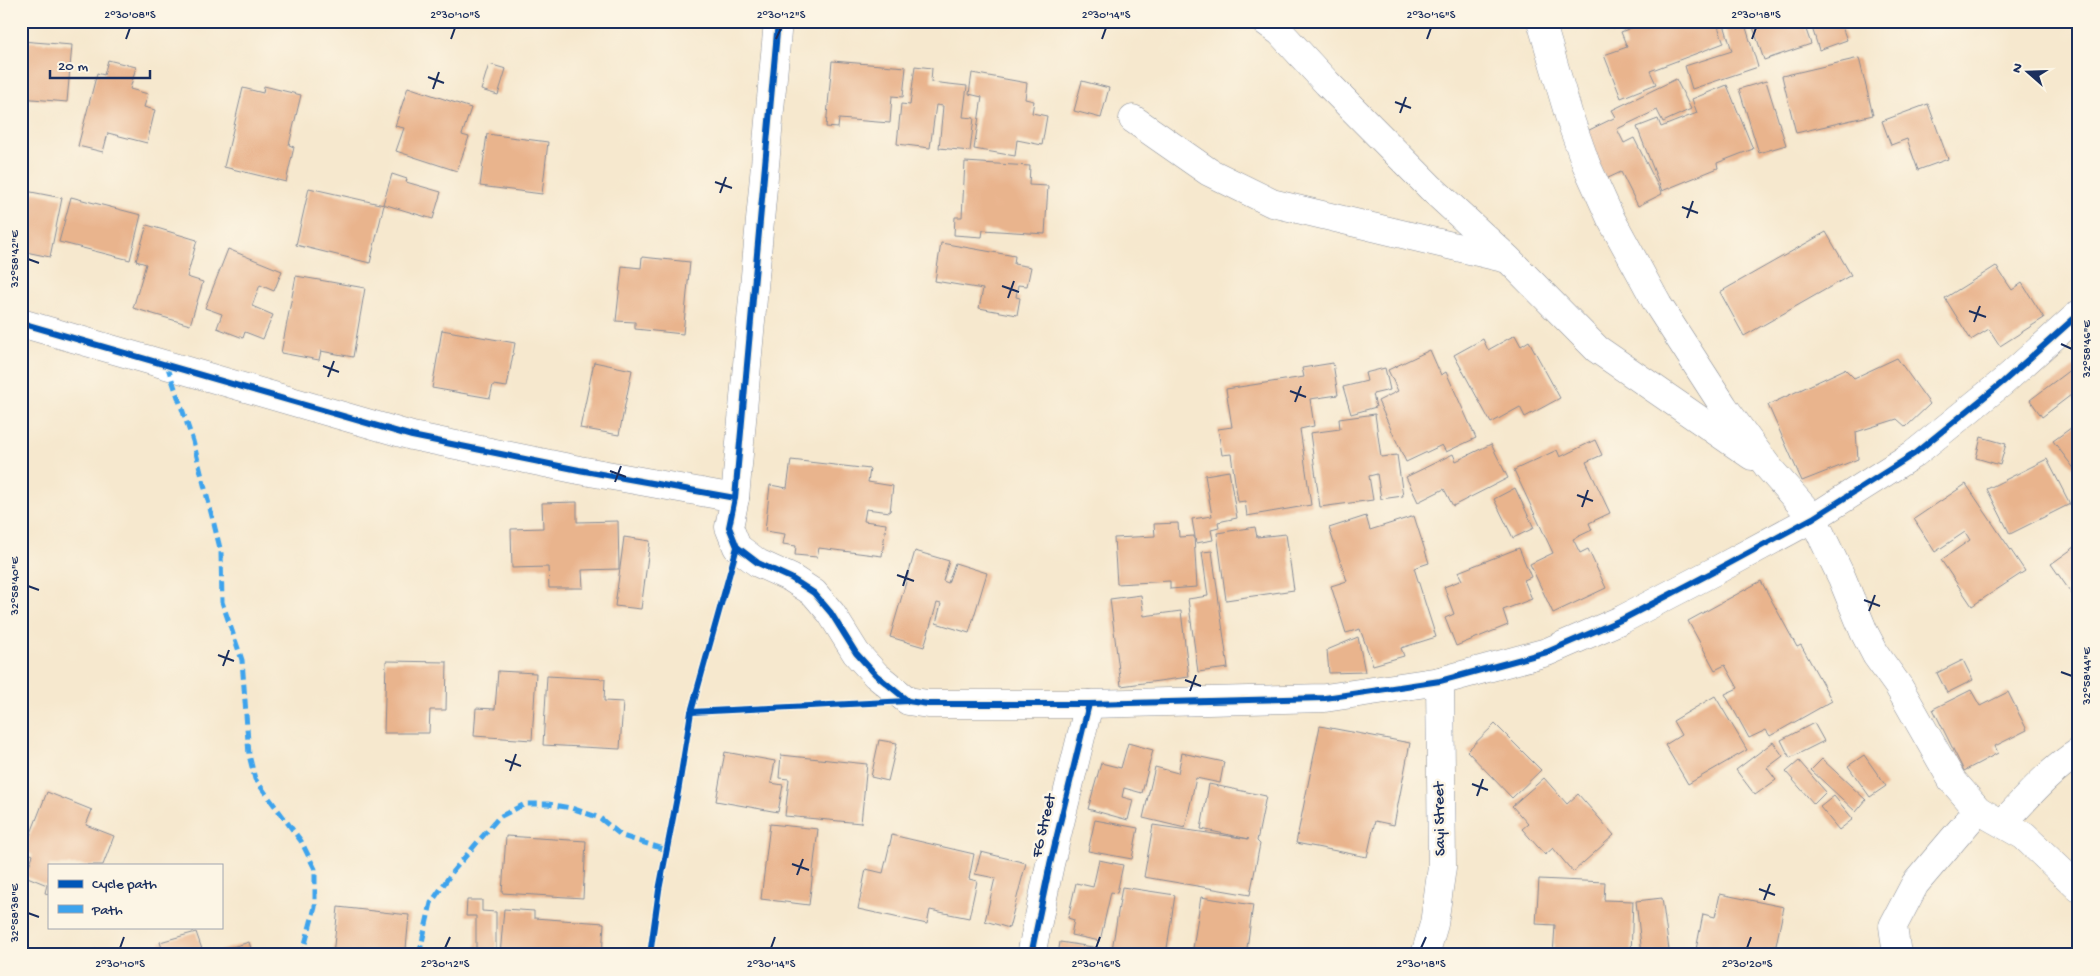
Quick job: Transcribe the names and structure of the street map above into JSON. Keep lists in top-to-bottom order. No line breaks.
{"streets":{"street":["Sayi Street","FG Street"]},"legend":["Cycle path","Path"],"scale_bar":"20 m","north":"left","coordinates":["2°30'08\"S","2°30'10\"S","2°30'12\"S","2°30'14\"S","2°30'16\"S","2°30'18\"S","32°58'42\"E","32°58'46\"E","32°58'40\"E","32°58'44\"E","32°58'38\"E","2°30'20\"S"]}
